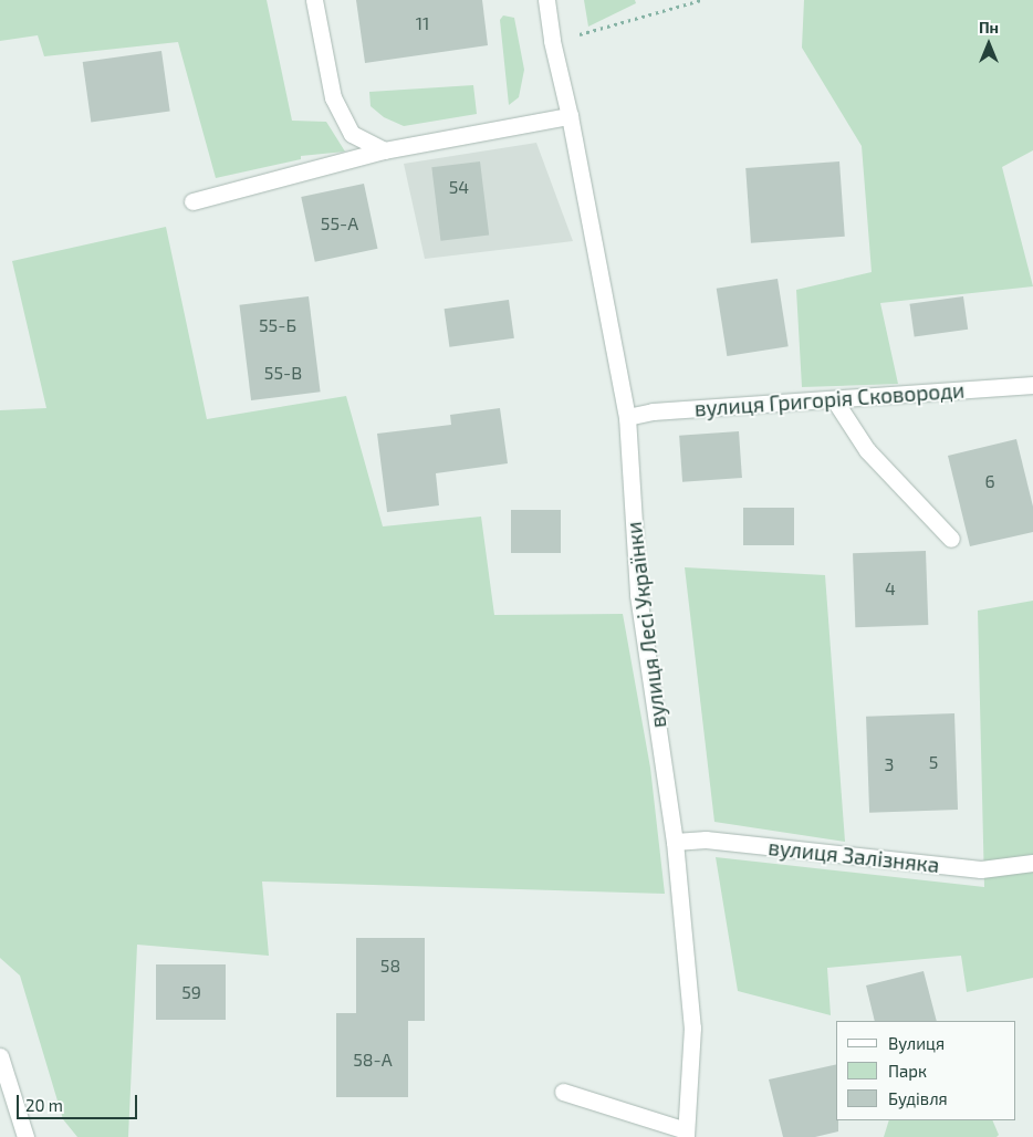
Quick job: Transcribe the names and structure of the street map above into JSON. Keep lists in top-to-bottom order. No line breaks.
{"streets":{"main road":["вулиця Григорія Сковороди","вулиця Лесі Українки","вулиця Залізняка"]},"crossings":[["вулиця Григорія Сковороди","вулиця Лесі Українки"],["вулиця Лесі Українки","вулиця Залізняка"]],"house_numbers":["11","54","55-А","55-Б","55-В","6","4","5","3","58","59","58-А"],"legend":["Вулиця","Парк","Будівля"],"scale_bar":"20 m","north":"top"}
